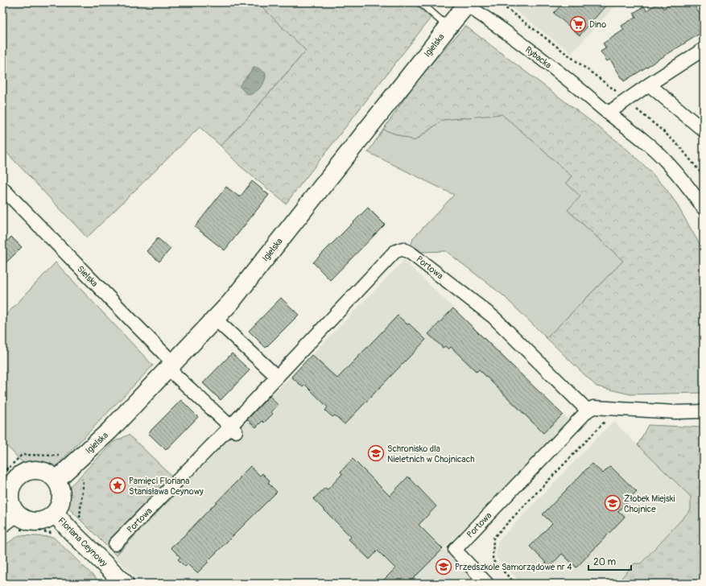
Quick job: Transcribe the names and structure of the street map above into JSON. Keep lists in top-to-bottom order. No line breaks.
{"streets":{"street":["Igielska","Rybacka","Portowa","Sielska","Floriana Ceynowy"]},"crossings":[["Igielska","Rybacka"],["Igielska","Sielska"],["Igielska","Floriana Ceynowy"]],"places":{"supermarket":["Dino"],"school or university":["Schronisko dla Nieletnich w Chojnicach","Żłobek Miejski Chojnice","Przedszkole Samorządowe nr 4"],"place":["Pamięci Floriana Stanisława Ceynowy"]},"scale_bar":"20 m"}
